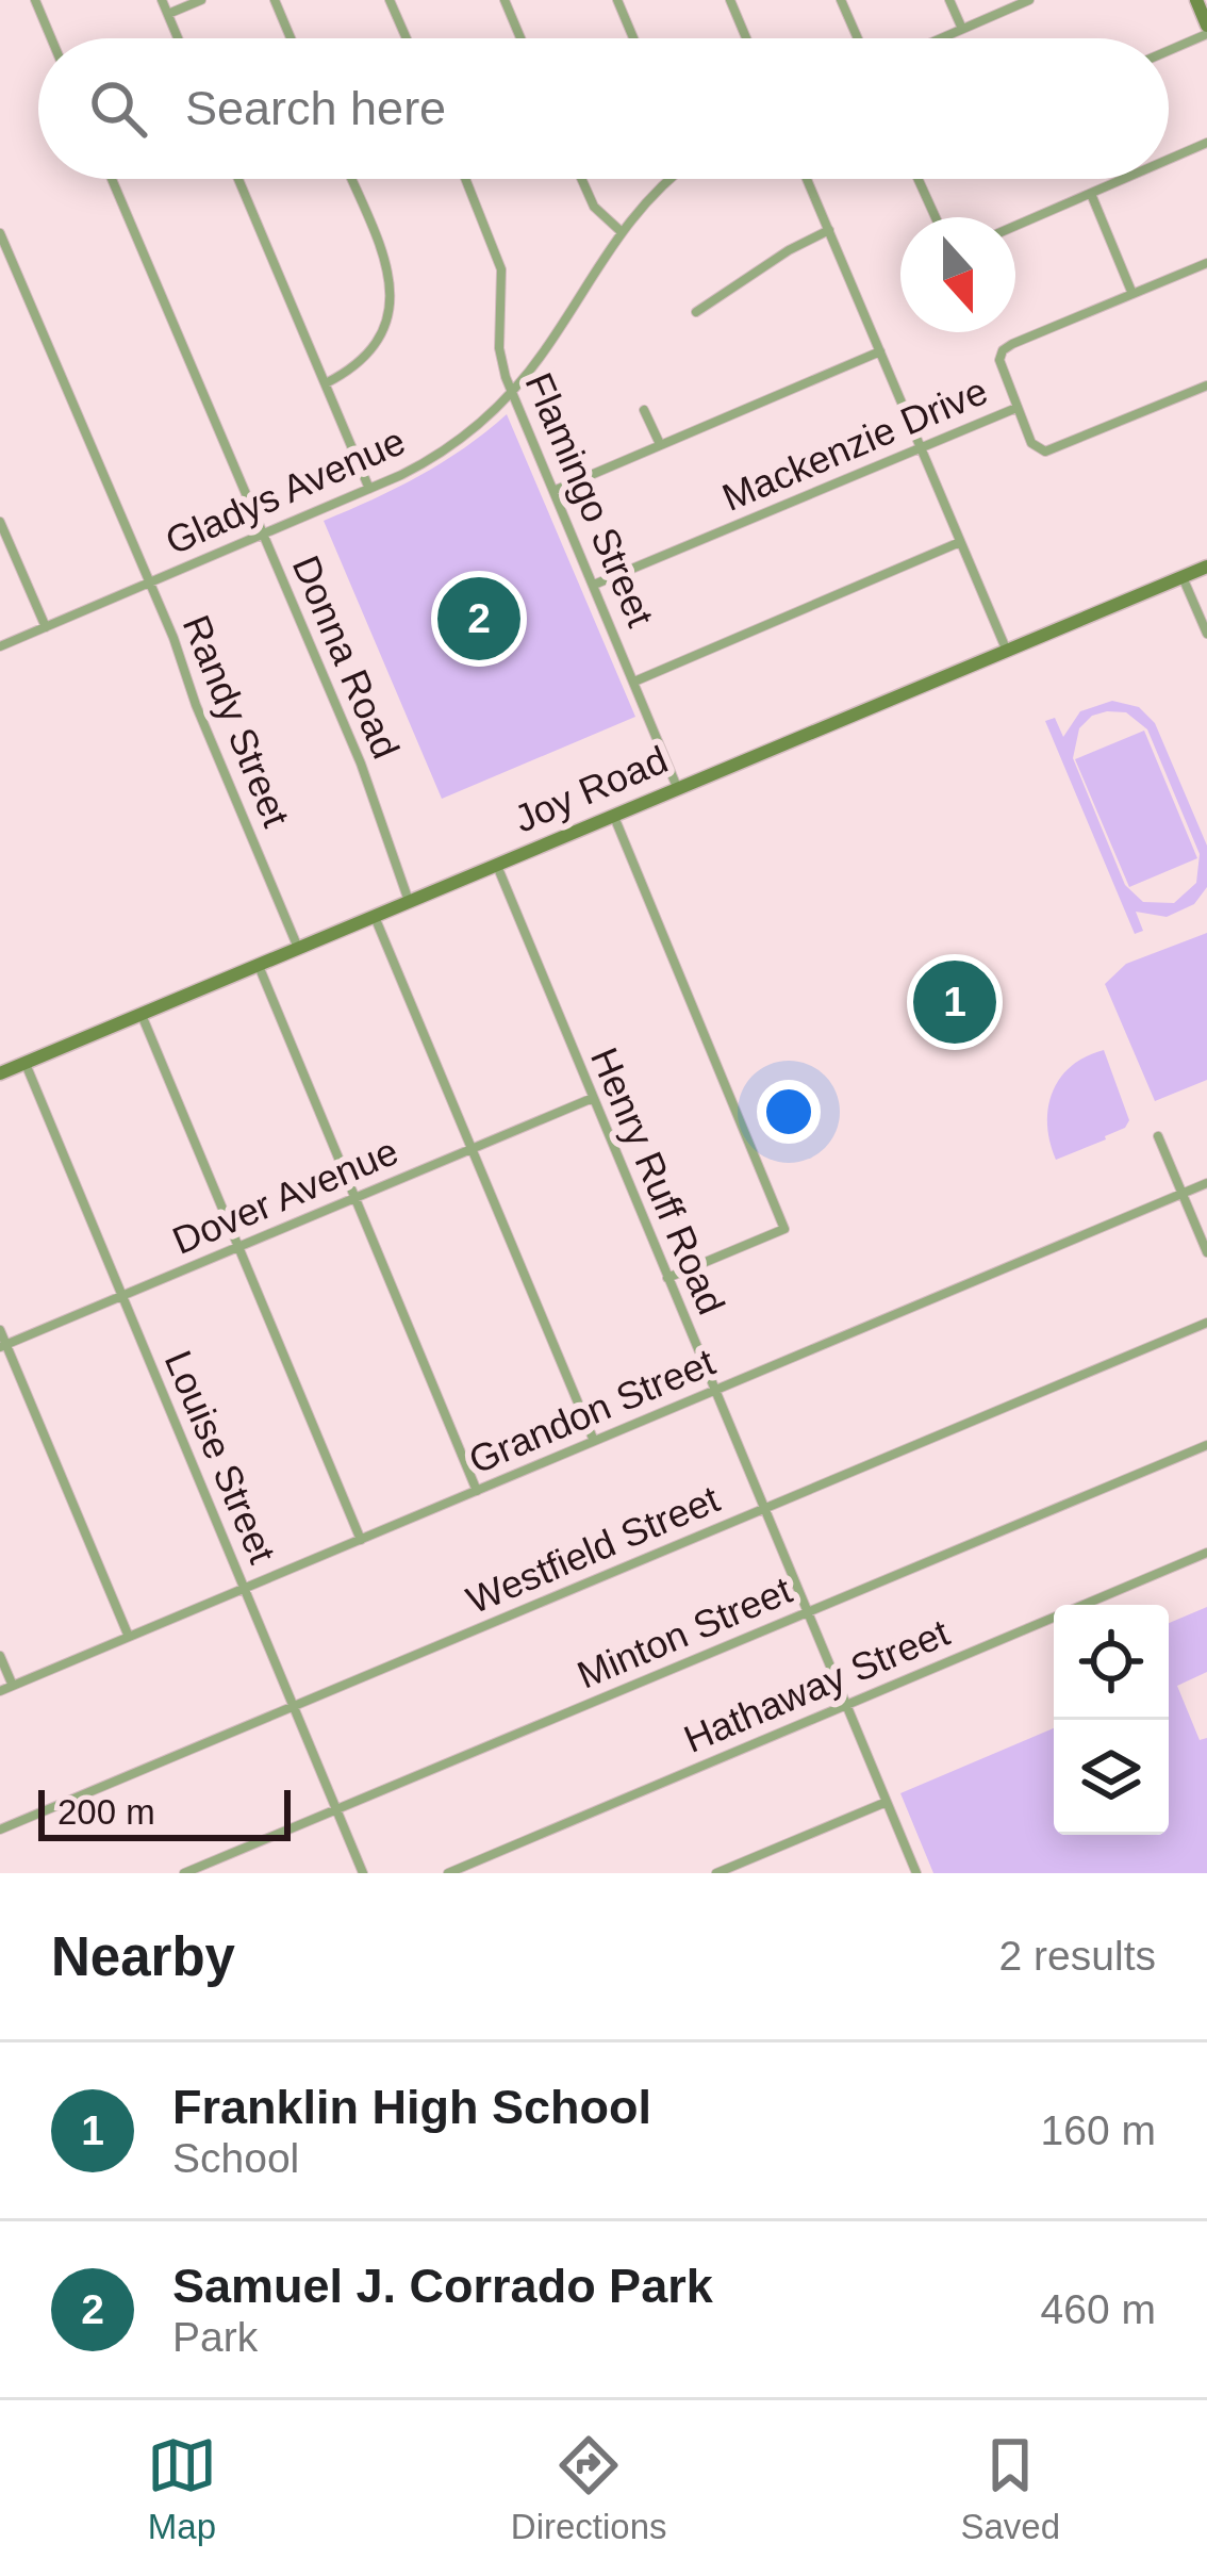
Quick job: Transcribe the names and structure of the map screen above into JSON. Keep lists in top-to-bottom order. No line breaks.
{"streets":{"street":["Mackenzie Drive","Gladys Avenue","Flamingo Street","Donna Road","Randy Street","Joy Road","Henry Ruff Road","Dover Avenue","Grandon Street","Louise Street","Westfield Street","Minton Street","Hathaway Street"]},"crossings":[["Mackenzie Drive","Flamingo Street"],["Gladys Avenue","Flamingo Street"],["Gladys Avenue","Donna Road"],["Gladys Avenue","Randy Street"],["Flamingo Street","Joy Road"],["Donna Road","Joy Road"],["Randy Street","Joy Road"],["Joy Road","Henry Ruff Road"],["Joy Road","Louise Street"],["Henry Ruff Road","Dover Avenue"],["Henry Ruff Road","Grandon Street"],["Henry Ruff Road","Westfield Street"],["Henry Ruff Road","Minton Street"],["Henry Ruff Road","Hathaway Street"],["Dover Avenue","Louise Street"],["Grandon Street","Louise Street"],["Louise Street","Westfield Street"],["Louise Street","Minton Street"]],"scale_bar":"200 m","north":"bottom","page":{"search":"Search here","pins":["2","1"],"scale":"200 m","heading":["Nearby","2 results"],"list":[{"mark":"1","name":"Franklin High School","note":"School","value":"160 m"},{"mark":"2","name":"Samuel J. Corrado Park","note":"Park","value":"460 m"}],"nav":["Map","Directions","Saved"]}}
